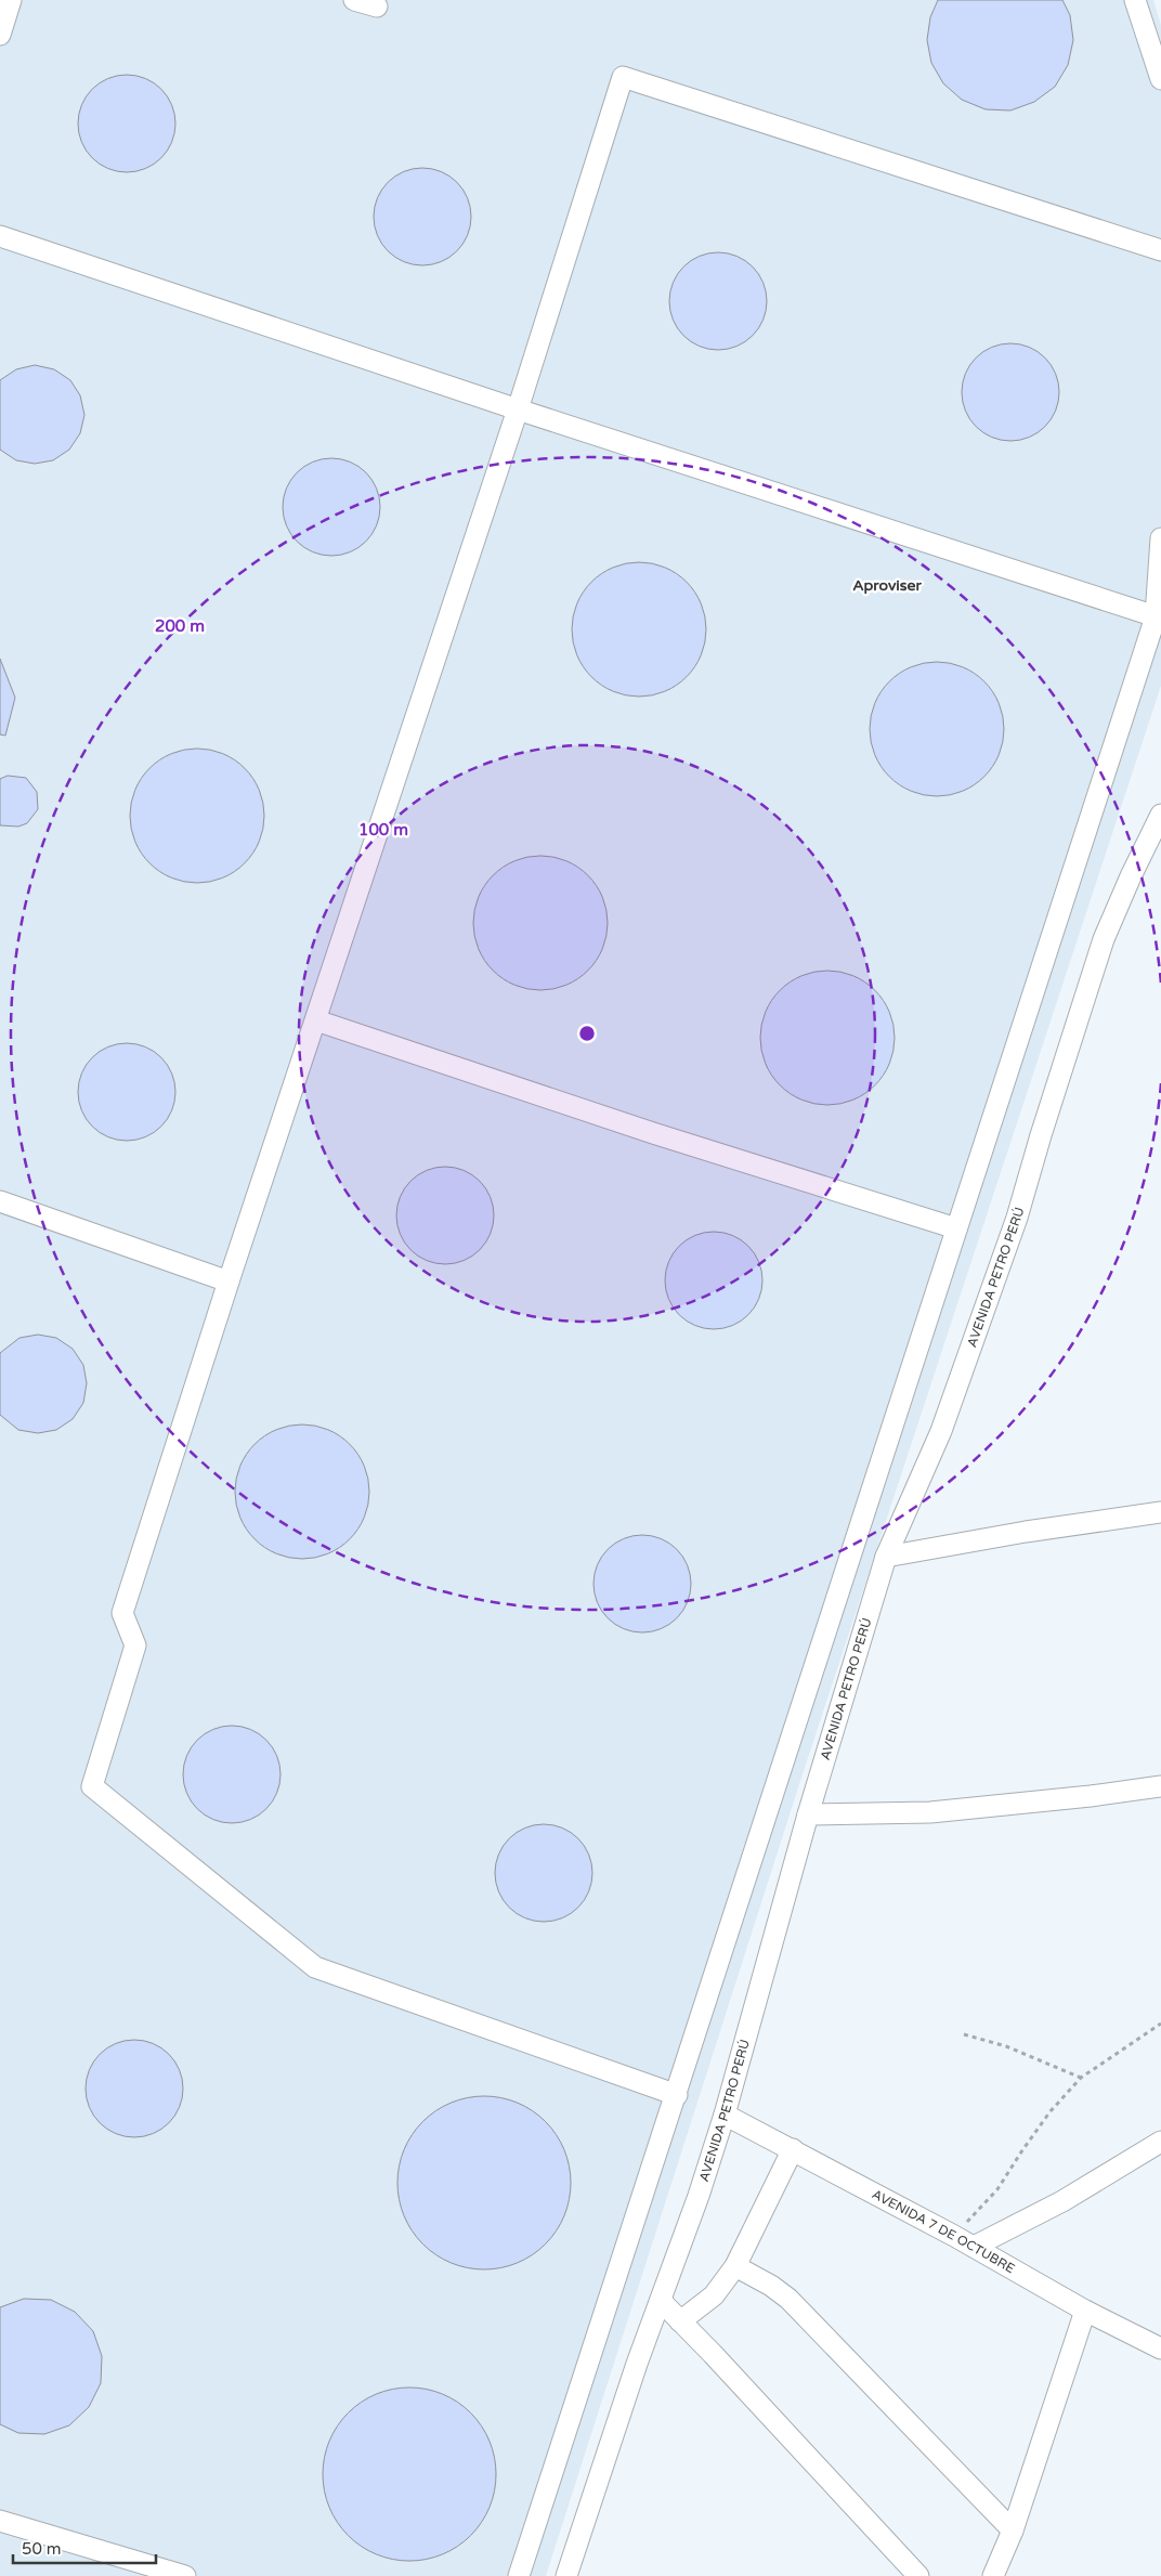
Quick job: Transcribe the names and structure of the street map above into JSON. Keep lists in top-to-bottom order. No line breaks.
{"streets":{"street":["AVENIDA PETRO PERÚ","AVENIDA 7 DE OCTUBRE"]},"crossings":[["AVENIDA PETRO PERÚ","AVENIDA 7 DE OCTUBRE"]],"districts":["Aproviser"],"scale_bar":"50 m","rings":["200 m","100 m"]}
